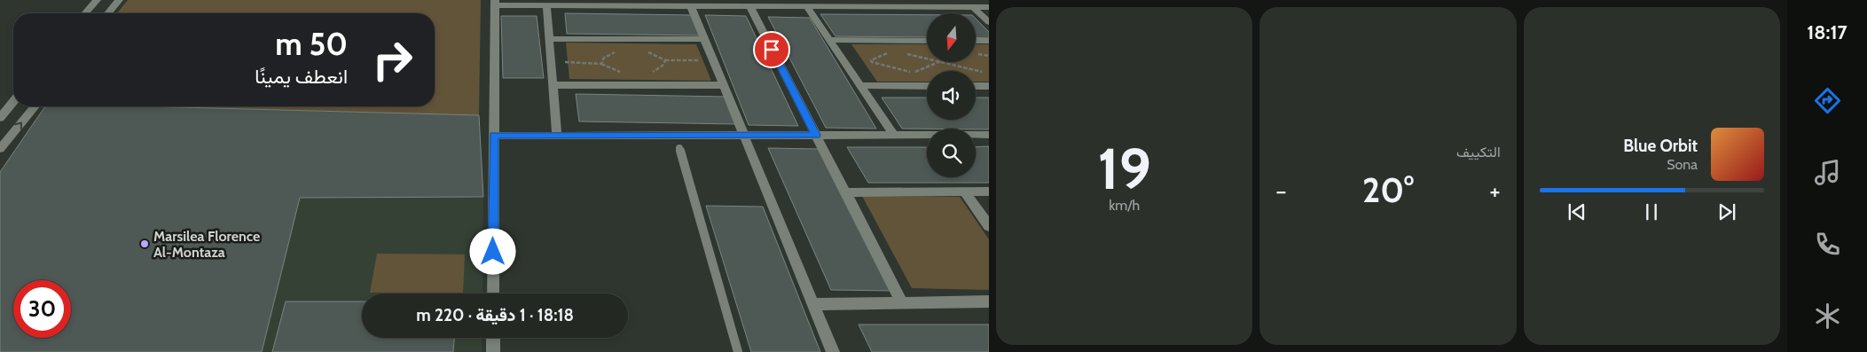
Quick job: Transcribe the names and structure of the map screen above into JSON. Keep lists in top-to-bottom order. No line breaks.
{"places":["Marsilea Florence Al-Montaza"],"north":"bottom","page":{"tabs":"18:17","tile":["التكييف",["19","km/h"]],"turn":["50 m","انعطف يمينًا"],"song":["Blue Orbit","Sona"],"heat":["−","20°","+"],"limit":"30","trip":"18:18 · 1 دقيقة · 220 m"}}
